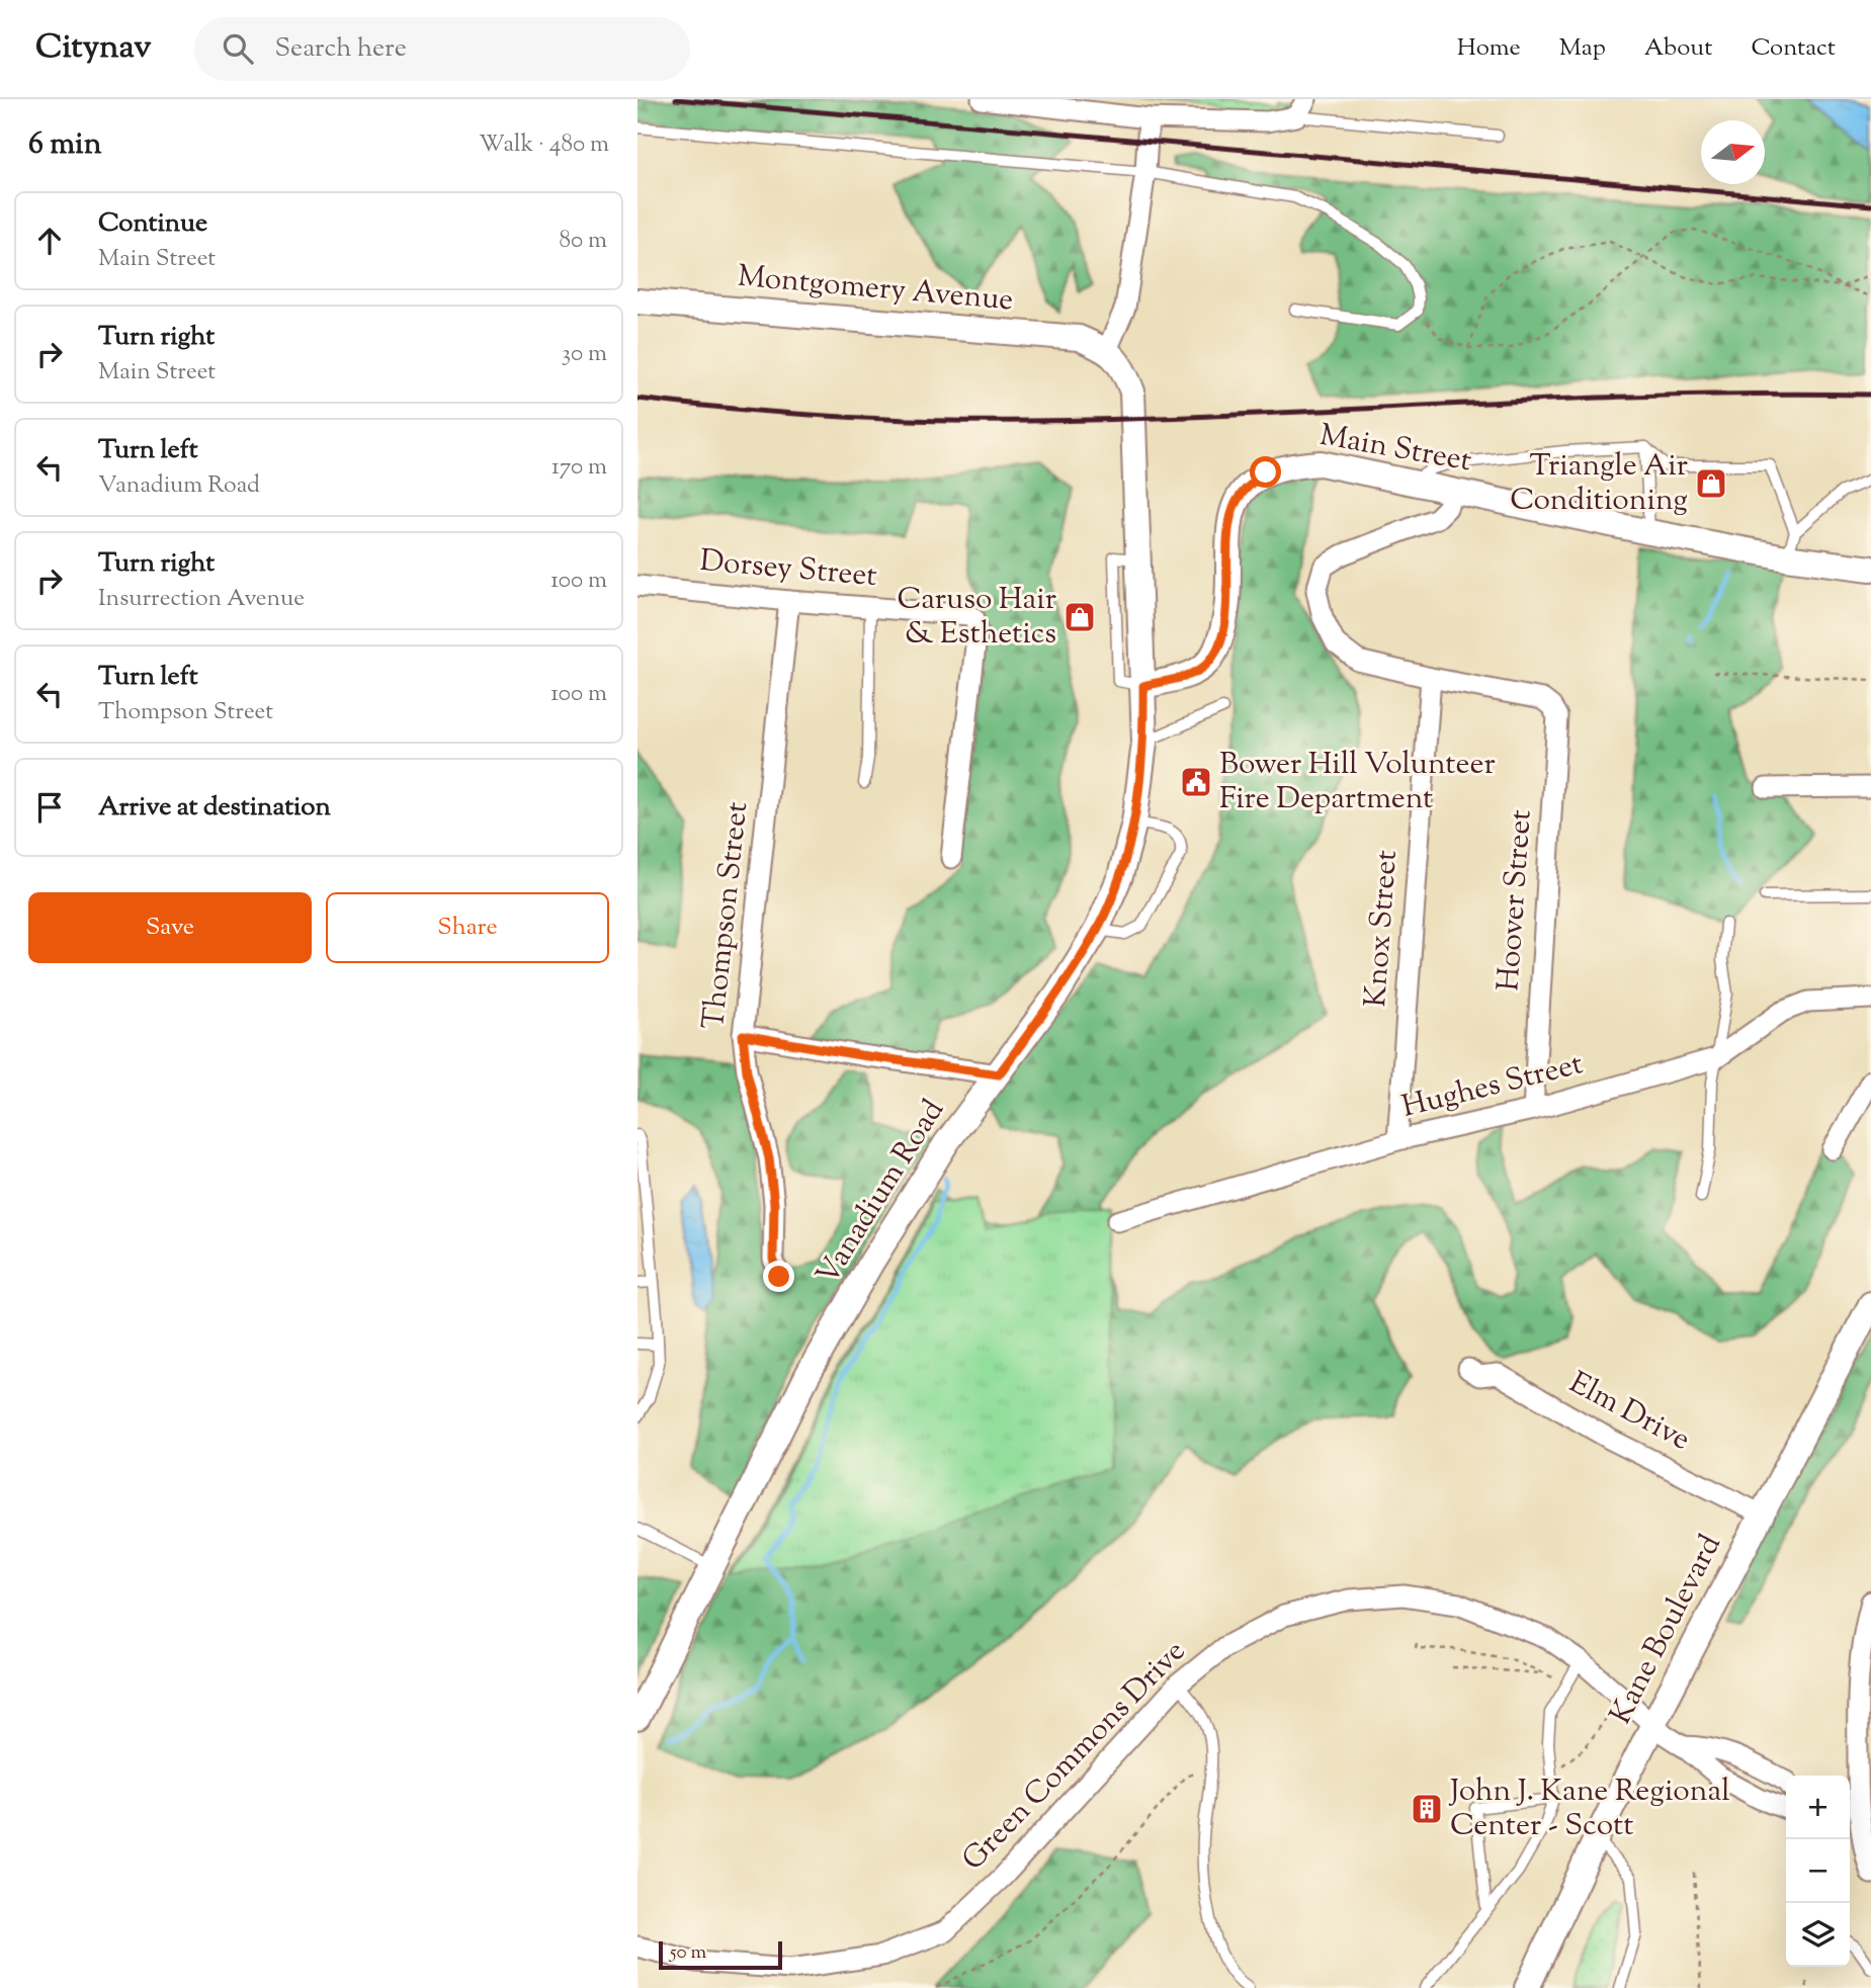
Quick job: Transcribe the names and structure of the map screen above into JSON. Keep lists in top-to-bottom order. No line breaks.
{"streets":{"street":["Montgomery Avenue","Main Street","Dorsey Street","Hoover Street","Thompson Street","Knox Street","Hughes Street","Vanadium Road","Elm Drive","Kane Boulevard","Green Commons Drive"]},"crossings":[["Montgomery Avenue","Vanadium Road"],["Main Street","Vanadium Road"],["Dorsey Street","Thompson Street"],["Hoover Street","Knox Street"],["Hoover Street","Hughes Street"],["Knox Street","Hughes Street"],["Elm Drive","Kane Boulevard"],["Kane Boulevard","Green Commons Drive"]],"places":{"shop":["Triangle Air Conditioning","Caruso Hair & Esthetics"],"public building":["Bower Hill Volunteer Fire Department"],"building":["John J. Kane Regional Center - Scott"]},"scale_bar":"50 m","north":"right","page":{"header":"Citynav","search":"Search here","nav":["Home","Map","About","Contact"],"heading":["6 min","Walk · 480 m"],"list":[["Continue","Main Street","80 m"],["Turn right","Main Street","30 m"],["Turn left","Vanadium Road","170 m"],["Turn right","Insurrection Avenue","100 m"],["Turn left","Thompson Street","100 m"],"Arrive at destination"],"buttons":["Save","Share"],"map_buttons":["+","−"],"scale":"50 m"}}
